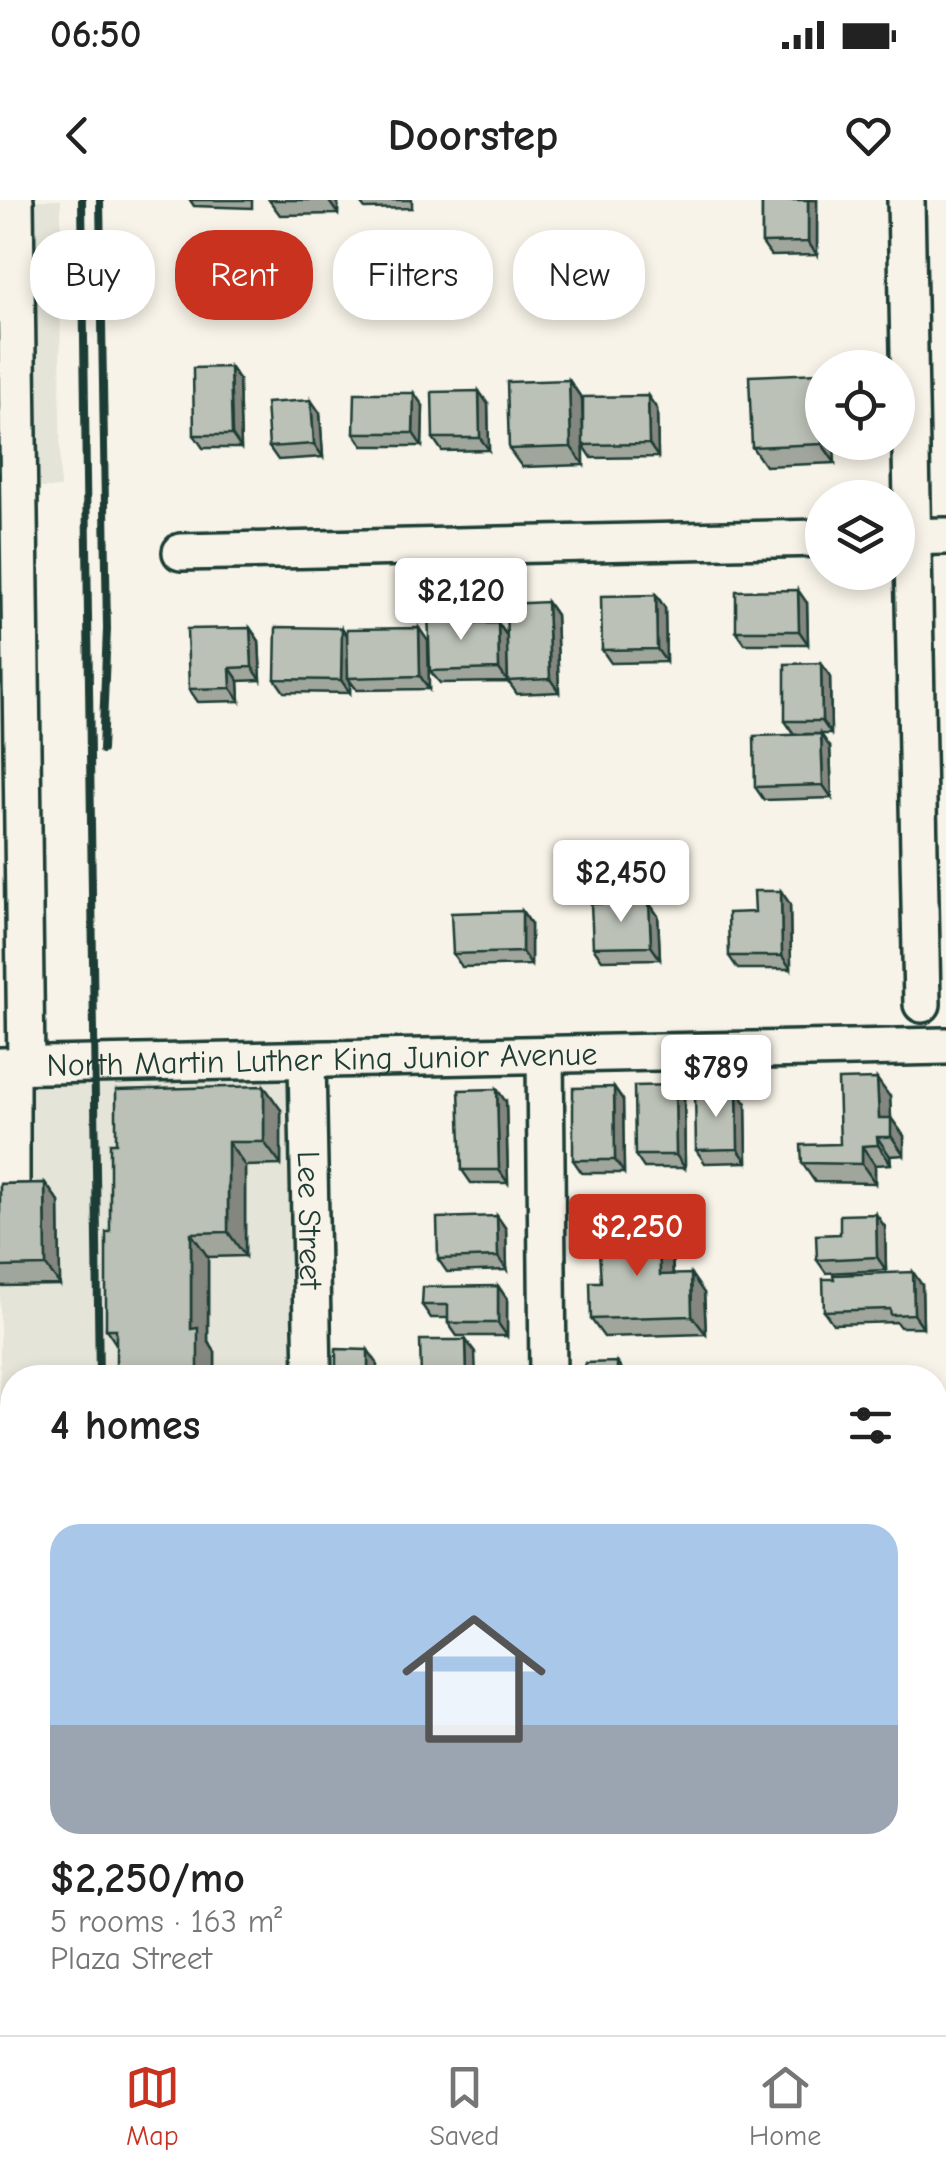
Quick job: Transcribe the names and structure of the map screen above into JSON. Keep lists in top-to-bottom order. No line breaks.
{"streets":{"street":["North Martin Luther King Junior Avenue","Lee Street"]},"crossings":[["North Martin Luther King Junior Avenue","Lee Street"]],"page":{"status":"06:50","header":"Doorstep","chip":["Buy","Rent","Filters","New"],"price":["$2,120","$2,450","$789","$2,250"],"heading":"4 homes","list":[{"name":"$2,250/mo","note":"5 rooms · 163 m² · Plaza Street"}],"tabs":["Map","Saved","Home"]}}
